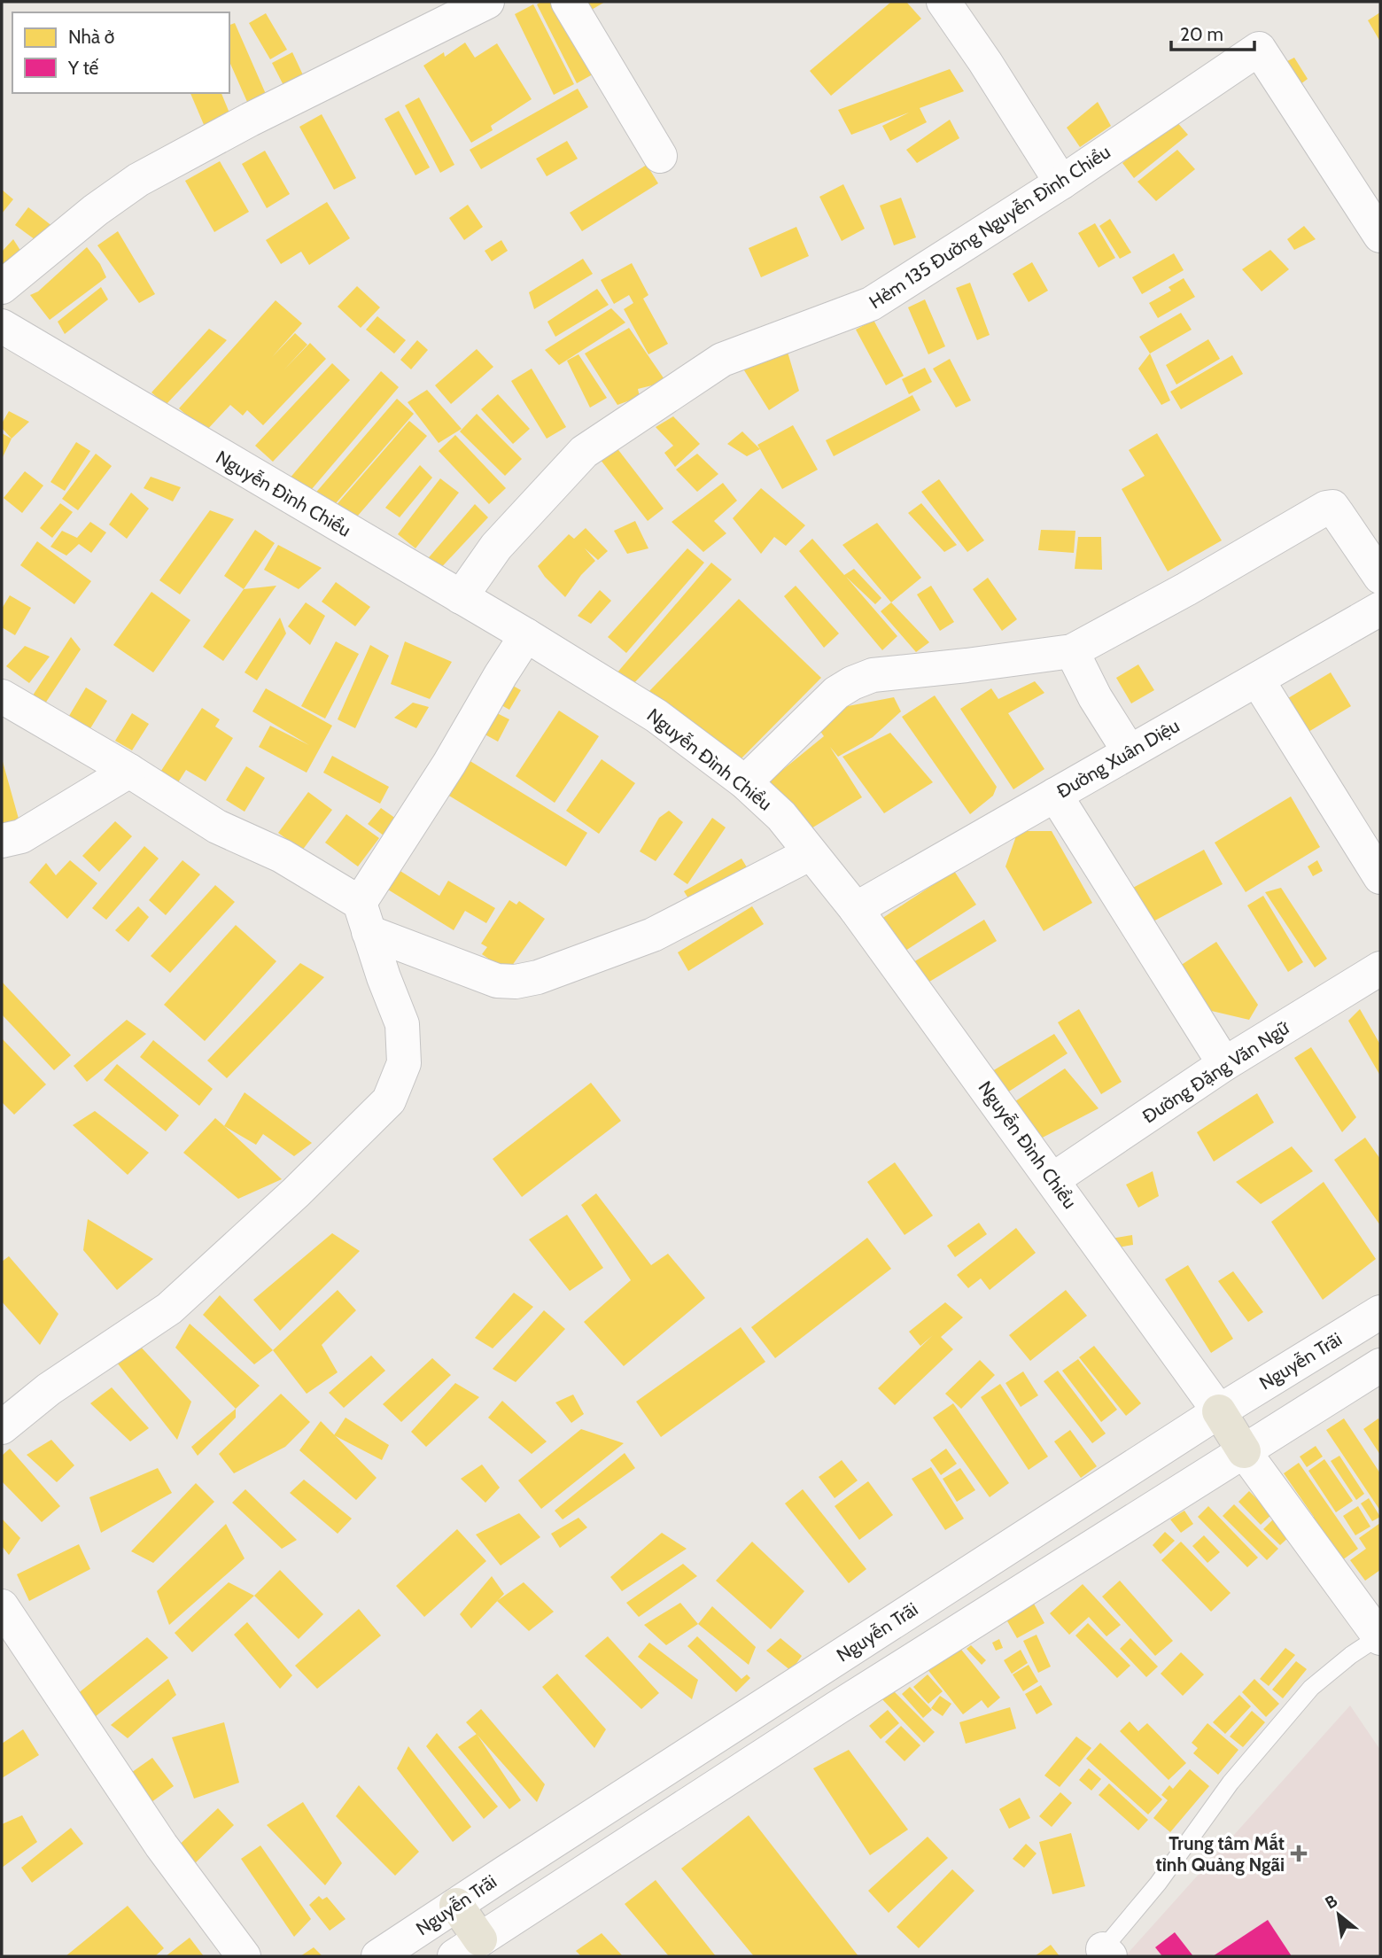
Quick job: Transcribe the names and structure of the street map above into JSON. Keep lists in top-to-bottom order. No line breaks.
{"streets":{"street":["Hẻm 135 Đường Nguyễn Đình Chiểu","Nguyễn Đình Chiểu","Đường Xuân Diệu","Đường Đặng Văn Ngữ","Nguyễn Trãi"]},"crossings":[["Hẻm 135 Đường Nguyễn Đình Chiểu","Nguyễn Đình Chiểu"],["Nguyễn Đình Chiểu","Đường Xuân Diệu"],["Nguyễn Đình Chiểu","Đường Đặng Văn Ngữ"],["Nguyễn Đình Chiểu","Nguyễn Trãi"]],"places":{"health":["Trung tâm Mắt tỉnh Quảng Ngãi"]},"legend":["Nhà ở","Y tế"],"scale_bar":"20 m","north":"top left"}
